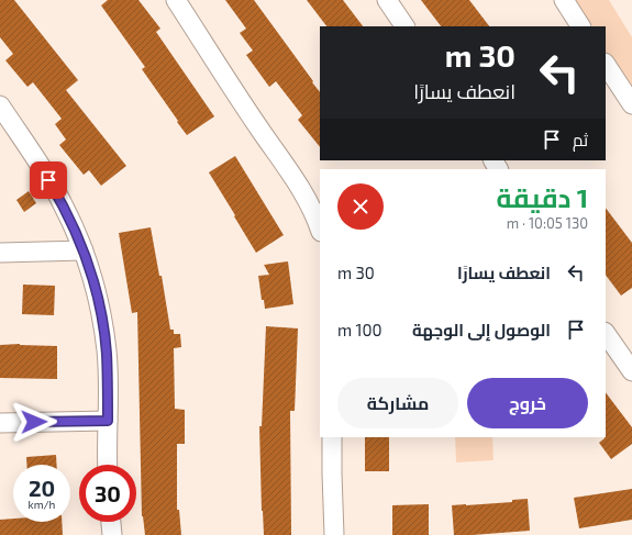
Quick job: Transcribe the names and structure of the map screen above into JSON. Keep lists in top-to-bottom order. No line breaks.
{"page":{"turn":["30 m","انعطف يسارًا"],"then":"ثم","heading":["1 دقيقة","130 m · 10:05"],"list":[{"name":"انعطف يسارًا","value":"30 m"},{"name":"الوصول إلى الوجهة","value":"100 m"}],"buttons":["خروج","مشاركة"],"speed":"20 km/h","limit":"30"}}
